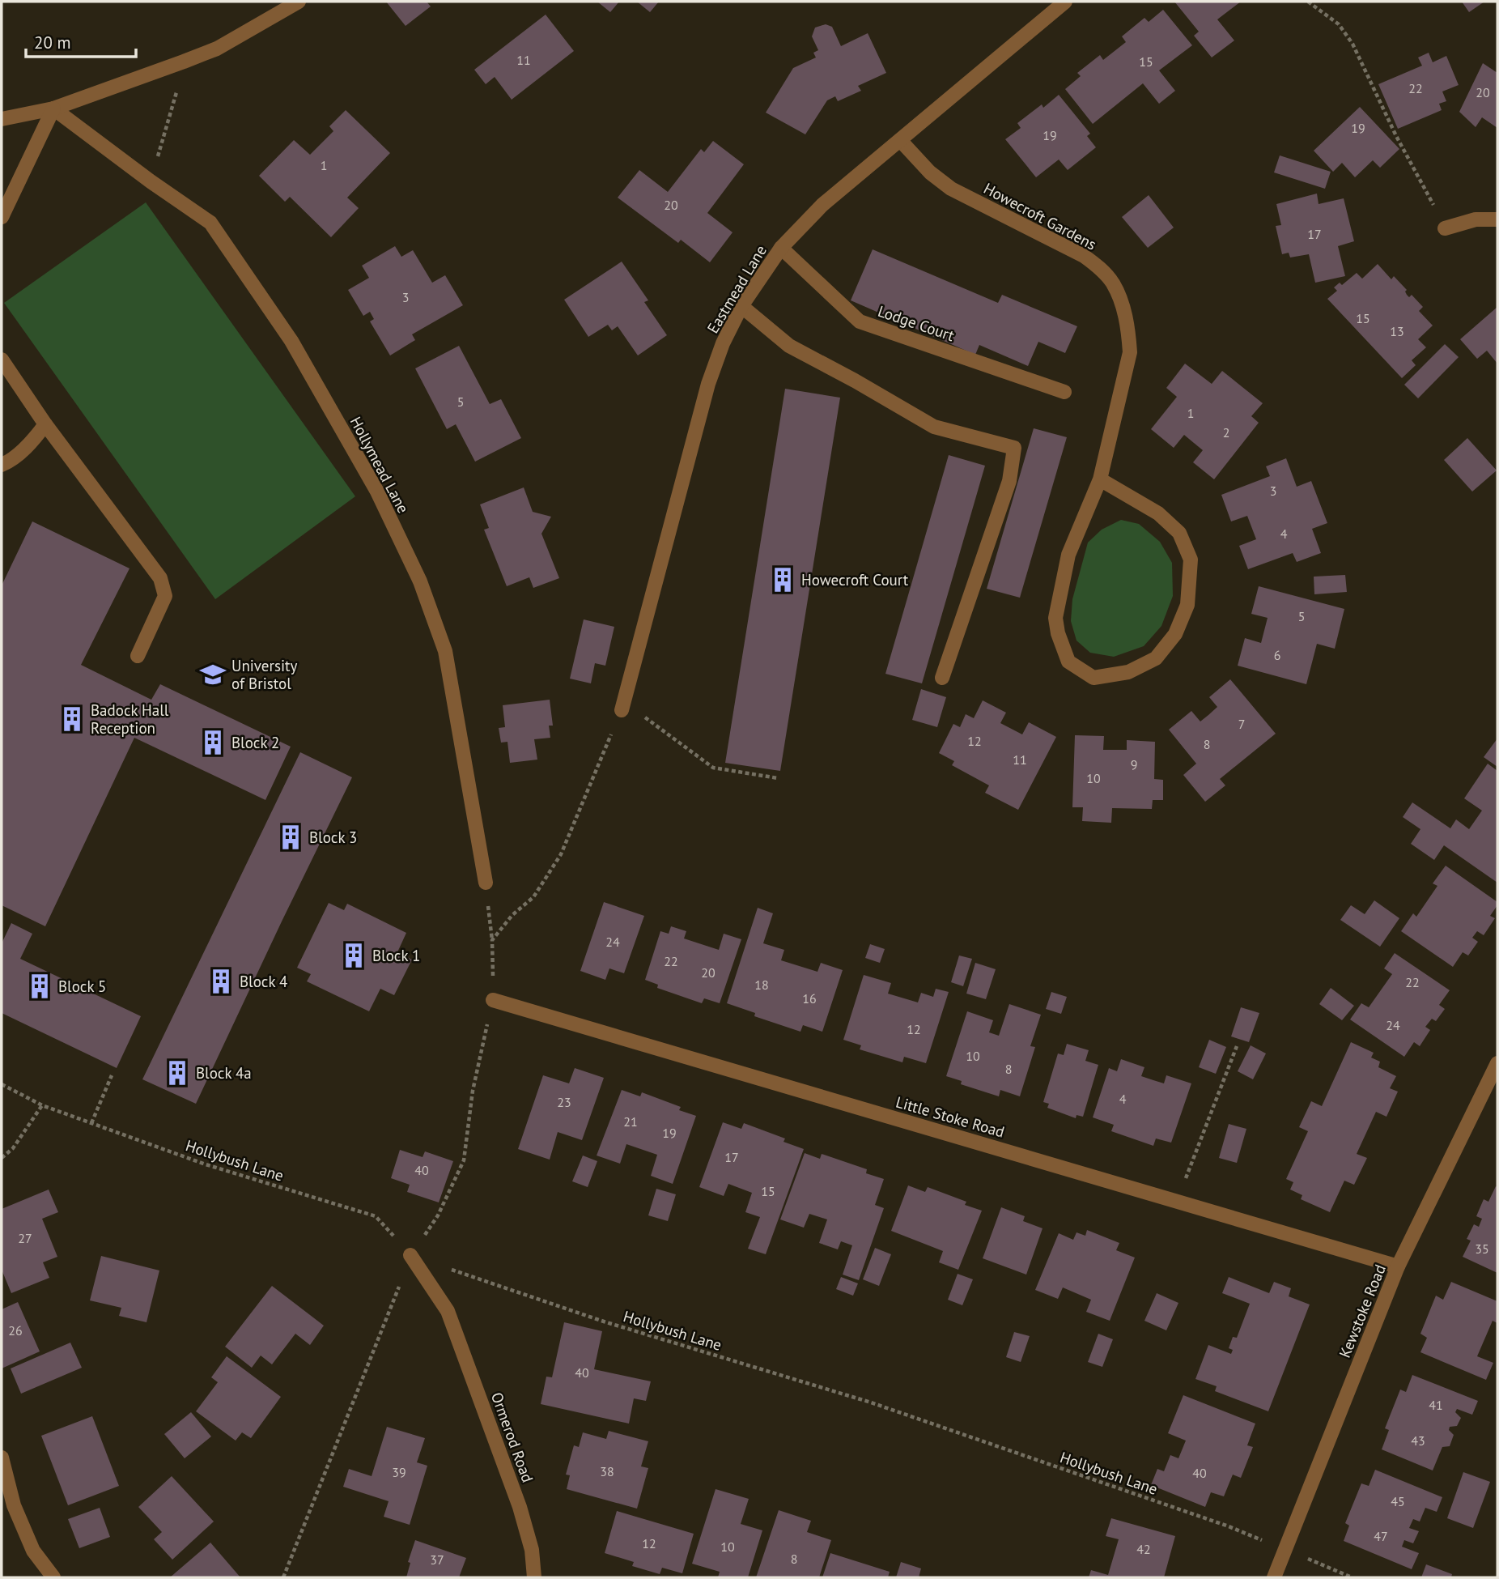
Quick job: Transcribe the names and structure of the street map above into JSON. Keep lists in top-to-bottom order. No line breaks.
{"streets":{"street":["Howecroft Gardens","Eastmead Lane","Lodge Court","Hollymead Lane","Little Stoke Road","Kewstoke Road","Ormerod Road"],"path":["Hollybush Lane"]},"crossings":[["Howecroft Gardens","Eastmead Lane"],["Eastmead Lane","Lodge Court"],["Little Stoke Road","Kewstoke Road"],["Hollybush Lane","Kewstoke Road"],["Hollybush Lane","Ormerod Road"]],"places":{"building":["Howecroft Court","Badock Hall Reception","Block 2","Block 3","Block 1","Block 4","Block 5","Block 4a"],"school or university":["University of Bristol"]},"house_numbers":["11","15","22","20","19","19","1","20","17","3","15","13","5","1","2","3","4","5","6","7","12","8","11","9","10","24","22","20","22","18","16","24","12","10","8","4","23","21","19","17","40","15","27","35","26","40","41","43","38","39","40","45","47","12","10","42","8","37"],"scale_bar":"20 m"}
